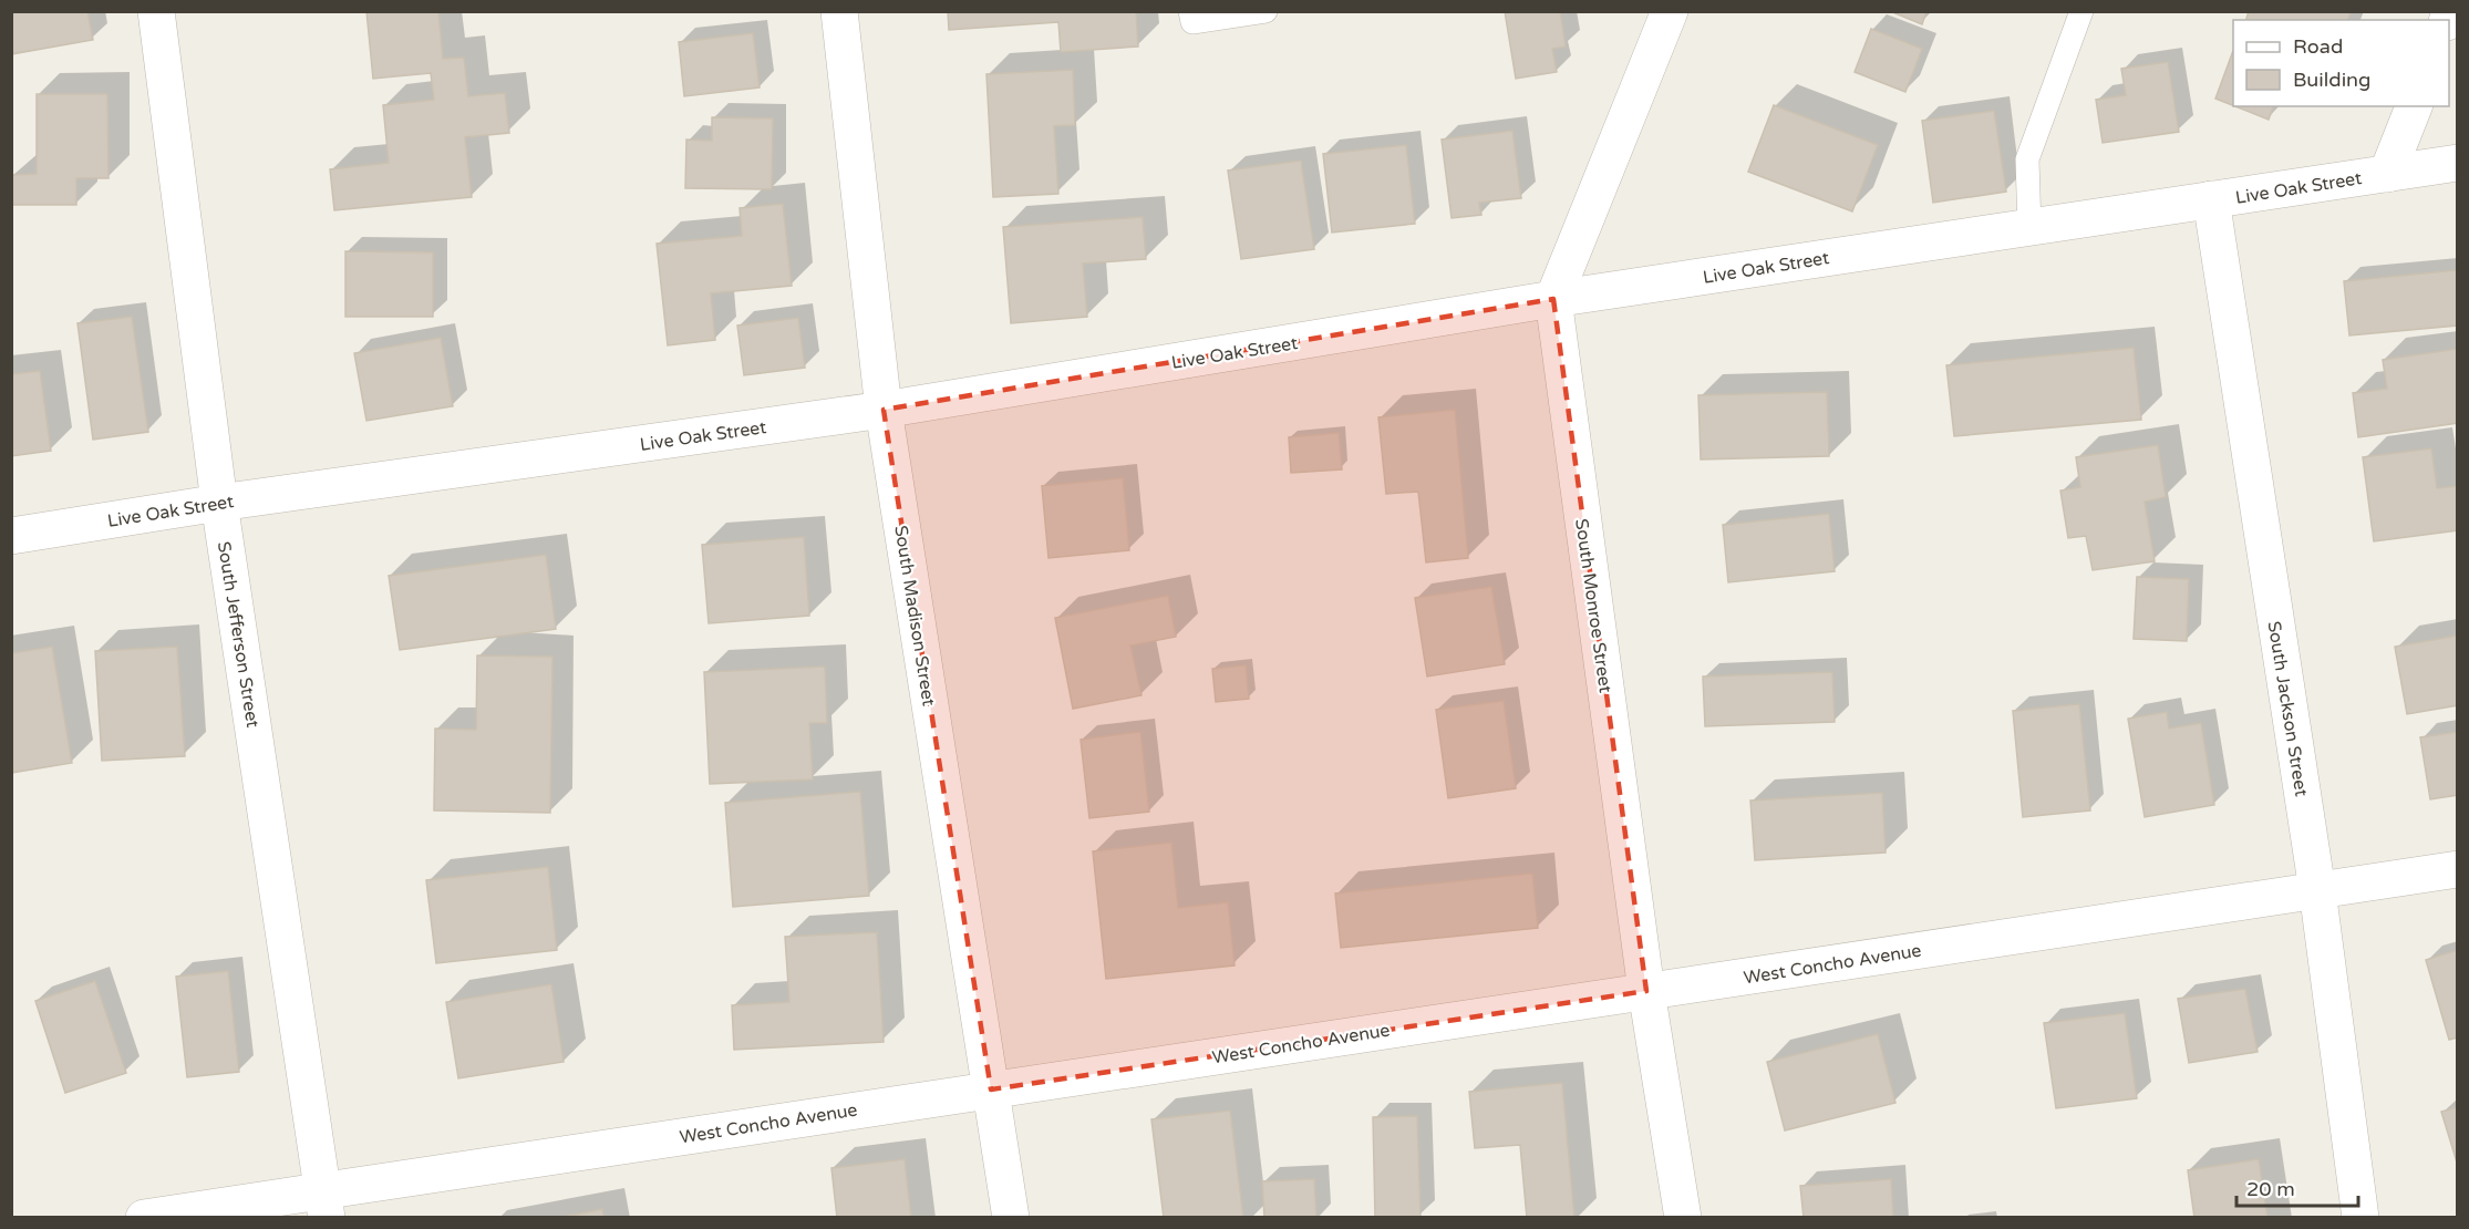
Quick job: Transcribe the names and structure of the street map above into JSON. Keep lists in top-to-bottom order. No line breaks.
{"streets":{"street":["Live Oak Street","South Monroe Street","South Madison Street","South Jefferson Street","South Jackson Street","West Concho Avenue"]},"crossings":[["Live Oak Street","South Monroe Street"],["Live Oak Street","South Madison Street"],["Live Oak Street","South Jefferson Street"],["Live Oak Street","South Jackson Street"],["South Monroe Street","West Concho Avenue"],["South Madison Street","West Concho Avenue"],["South Jefferson Street","West Concho Avenue"],["South Jackson Street","West Concho Avenue"]],"legend":["Road","Building"],"scale_bar":"20 m"}
